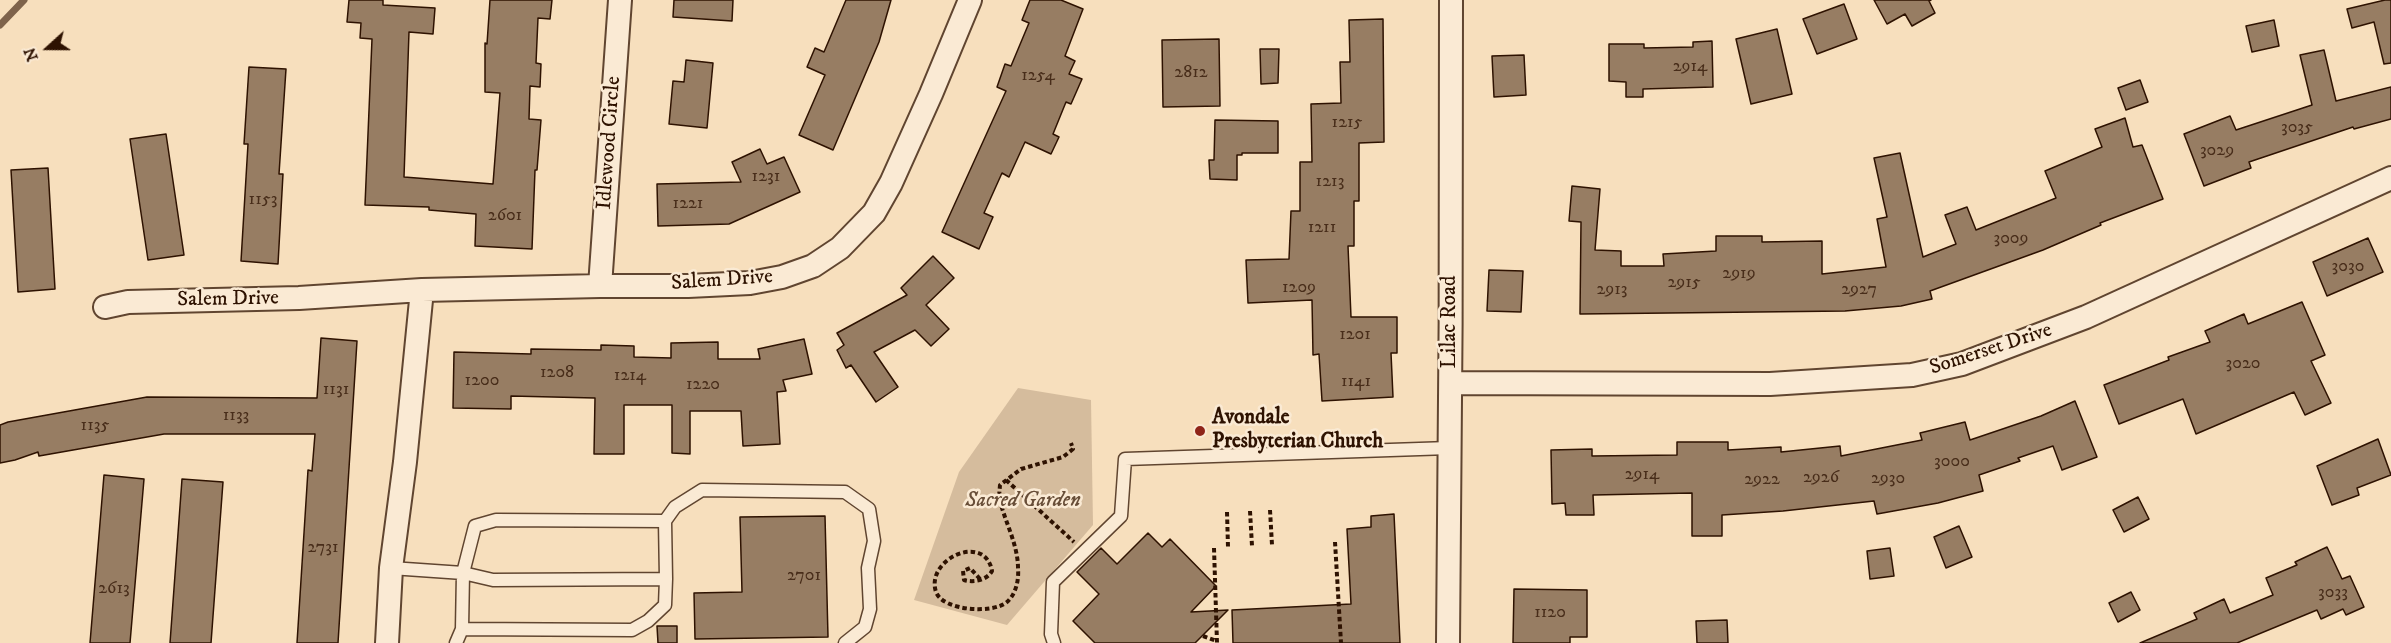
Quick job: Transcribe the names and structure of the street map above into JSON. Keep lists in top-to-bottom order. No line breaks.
{"streets":{"street":["Idlewood Circle","Salem Drive","Lilac Road","Somerset Drive"]},"crossings":[["Idlewood Circle","Salem Drive"],["Lilac Road","Somerset Drive"]],"parks":["Sacred Garden"],"places":["Avondale Presbyterian Church"],"house_numbers":["2914","2812","1254","1215","3035","3029","1231","1213","1153","1221","2601","1211","3009","3030","2919","2915","1209","2913","2927","1201","3020","1208","1214","1200","1141","1220","1131","1133","1135","3000","2914","2926","2930","2922","2731","2701","2613","3033","1120"],"north":"left"}
